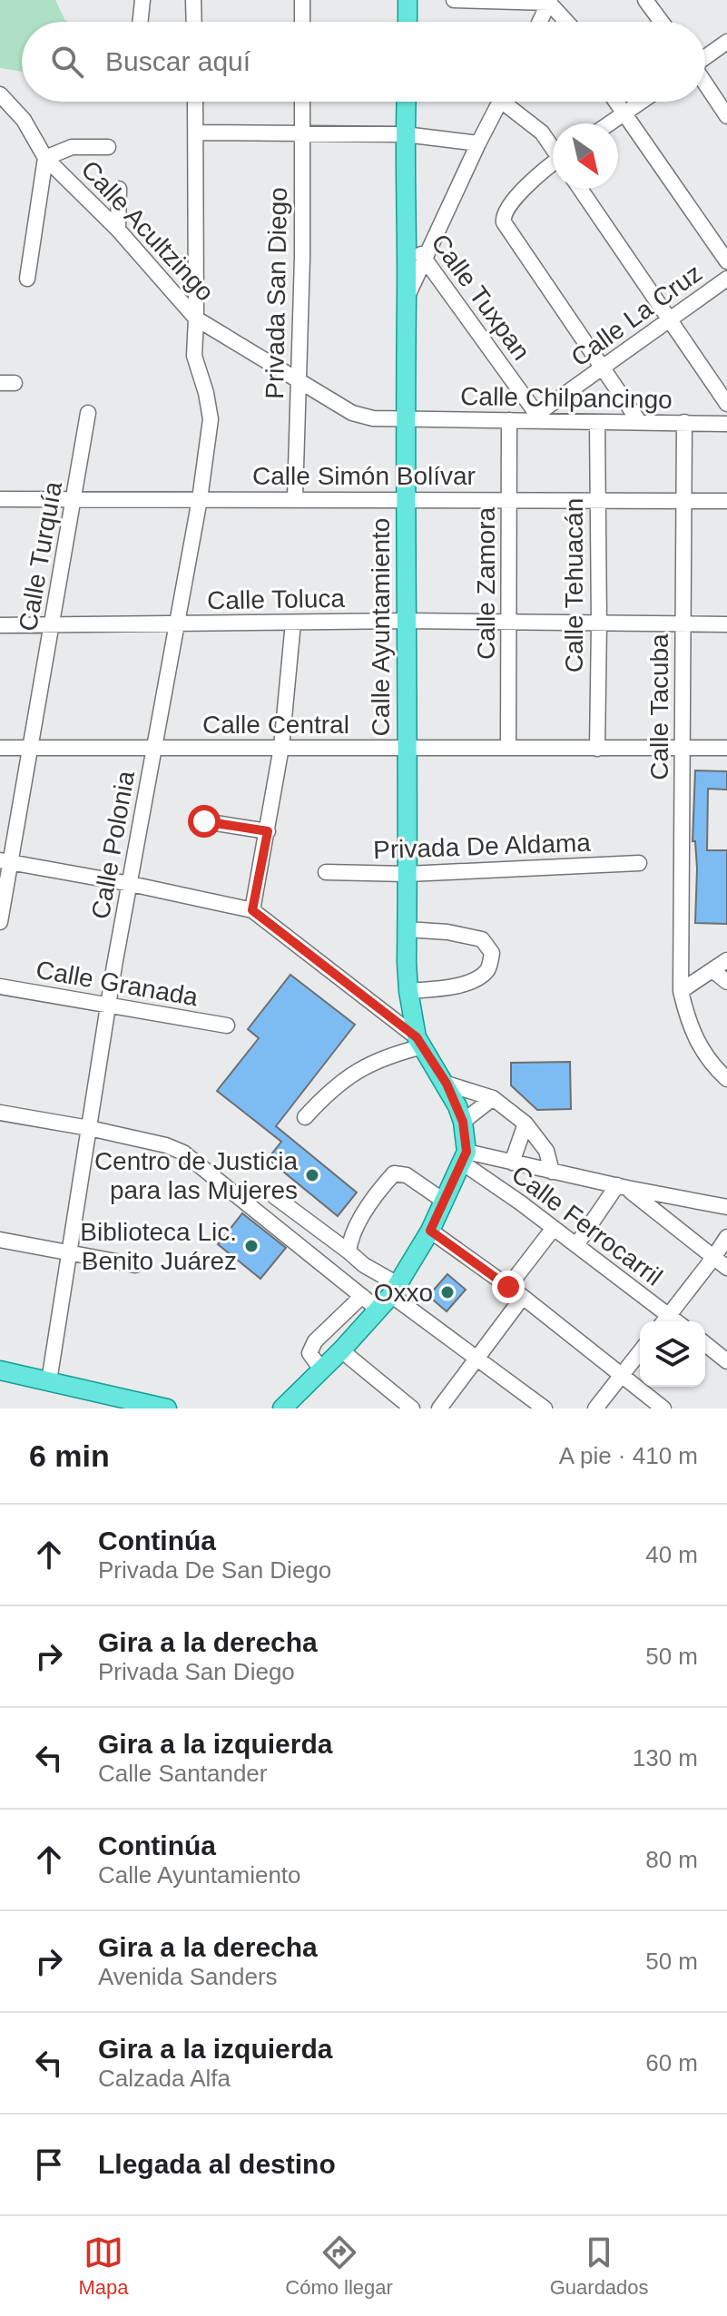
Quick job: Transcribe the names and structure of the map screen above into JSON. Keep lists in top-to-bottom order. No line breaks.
{"streets":{"main road":["Calle Ayuntamiento"],"street":["Calle Acultzingo","Privada San Diego","Calle Tuxpan","Calle La Cruz","Calle Chilpancingo","Calle Simón Bolívar","Calle Turquía","Calle Zamora","Calle Tehuacán","Calle Toluca","Calle Tacuba","Calle Central","Calle Polonia","Privada De Aldama","Calle Granada","Calle Ferrocarril"]},"crossings":[["Calle Acultzingo","Privada San Diego"],["Calle Acultzingo","Calle Chilpancingo"],["Calle Acultzingo","Calle Ayuntamiento"],["Calle Acultzingo","Calle Polonia"],["Privada San Diego","Calle Simón Bolívar"],["Calle Tuxpan","Calle La Cruz"],["Calle Tuxpan","Calle Chilpancingo"],["Calle Tuxpan","Calle Ayuntamiento"],["Calle La Cruz","Calle Chilpancingo"],["Calle Chilpancingo","Calle Zamora"],["Calle Chilpancingo","Calle Tehuacán"],["Calle Chilpancingo","Calle Ayuntamiento"],["Calle Chilpancingo","Calle Tacuba"],["Calle Simón Bolívar","Calle Turquía"],["Calle Simón Bolívar","Calle Zamora"],["Calle Simón Bolívar","Calle Tehuacán"],["Calle Simón Bolívar","Calle Ayuntamiento"],["Calle Simón Bolívar","Calle Tacuba"],["Calle Simón Bolívar","Calle Polonia"],["Calle Turquía","Calle Toluca"],["Calle Turquía","Calle Central"],["Calle Zamora","Calle Toluca"],["Calle Zamora","Calle Central"],["Calle Tehuacán","Calle Toluca"],["Calle Tehuacán","Calle Central"],["Calle Toluca","Calle Ayuntamiento"],["Calle Toluca","Calle Tacuba"],["Calle Toluca","Calle Polonia"],["Calle Ayuntamiento","Calle Central"],["Calle Ayuntamiento","Privada De Aldama"],["Calle Ayuntamiento","Calle Ferrocarril"],["Calle Tacuba","Calle Central"],["Calle Central","Calle Polonia"],["Calle Polonia","Calle Granada"]],"places":["Centro de Justicia para las Mujeres","Biblioteca Lic. Benito Juárez","Oxxo"],"north":"bottom right","page":{"search":"Buscar aquí","heading":["6 min","A pie · 410 m"],"list":[["Continúa","Privada De San Diego","40 m"],["Gira a la derecha","Privada San Diego","50 m"],["Gira a la izquierda","Calle Santander","130 m"],["Continúa","Calle Ayuntamiento","80 m"],["Gira a la derecha","Avenida Sanders","50 m"],["Gira a la izquierda","Calzada Alfa","60 m"],"Llegada al destino"],"nav":["Mapa","Cómo llegar","Guardados"]}}
